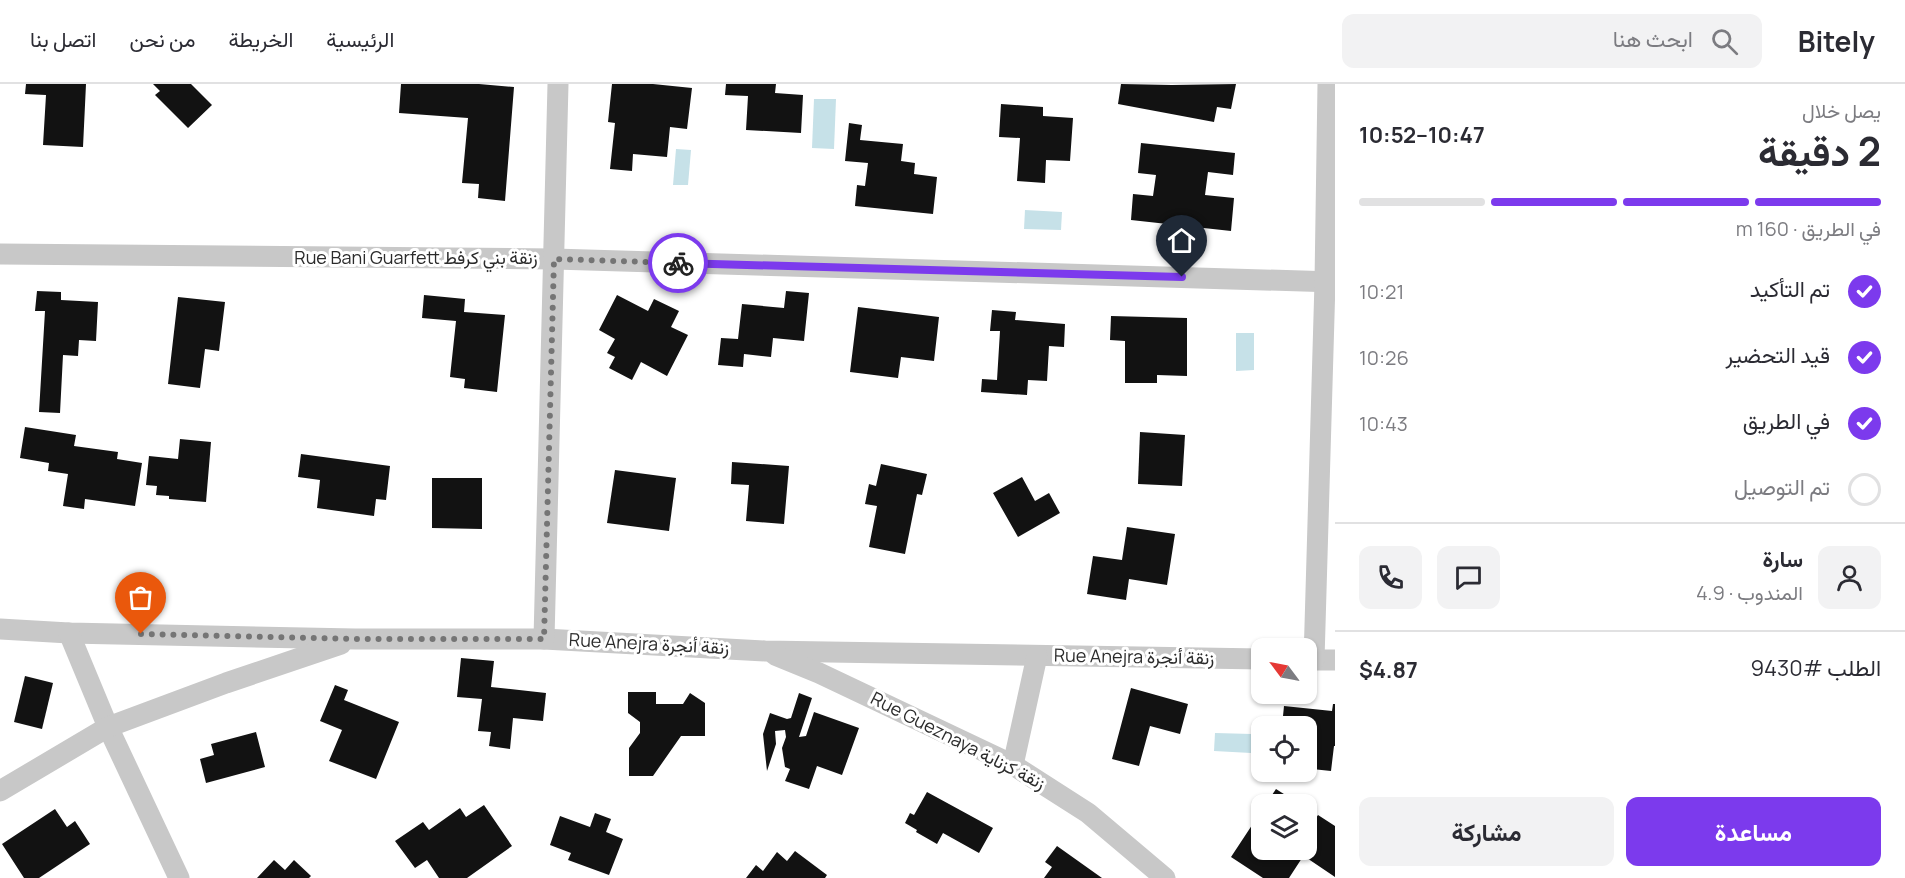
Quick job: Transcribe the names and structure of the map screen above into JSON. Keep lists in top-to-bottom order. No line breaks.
{"streets":{"street":["Rue Bani Guarfett زنقة بني كرفط","Rue Anejra زنقة أنجرة","Rue Gueznaya زنقة كزناية"]},"crossings":[["Rue Anejra زنقة أنجرة","Rue Gueznaya زنقة كزناية"]],"north":"top left","page":{"header":"Bitely","search":"ابحث هنا","nav":["الرئيسية","الخريطة","من نحن","اتصل بنا"],"heading":["2 دقيقة","يصل خلال","10:47–10:52"],"panel":["سارة","المندوب · 4.9","الطلب #9430","$4.87"],"bar":"في الطريق · 160 m","list":[["تم التأكيد","10:21"],["قيد التحضير","10:26"],["في الطريق","10:43"],"تم التوصيل"],"buttons":["مساعدة","مشاركة"]}}
